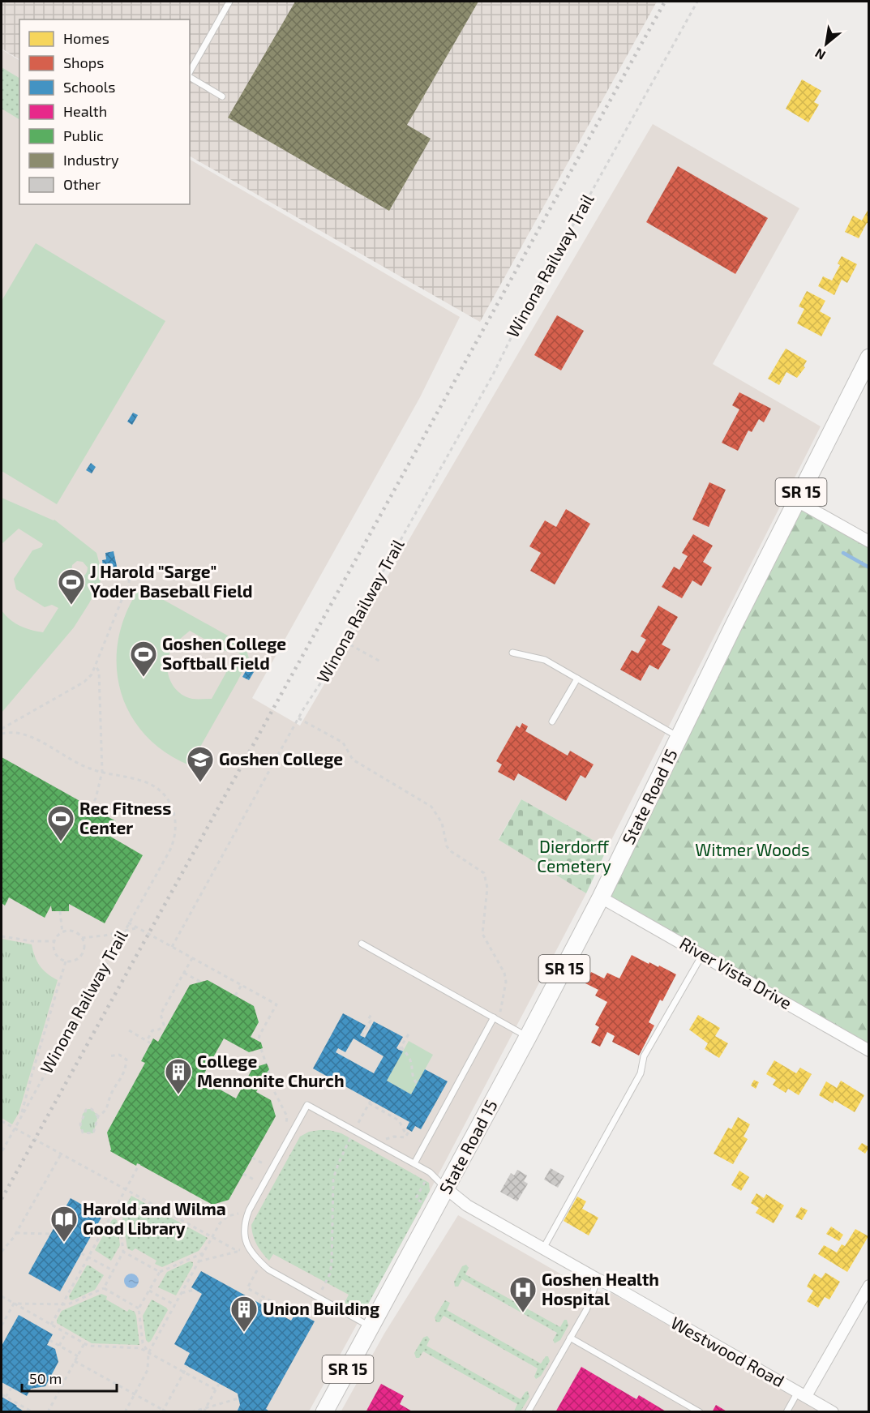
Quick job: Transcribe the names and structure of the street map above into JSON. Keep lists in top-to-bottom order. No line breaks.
{"streets":{"main road":["SR 15","State Road 15"],"street":["River Vista Drive","Westwood Road"],"path":["Winona Railway Trail"]},"crossings":[["State Road 15","River Vista Drive"],["State Road 15","Westwood Road"]],"parks":["Dierdorff Cemetery","Witmer Woods"],"places":{"sports":["J Harold \"Sarge\" Yoder Baseball Field","Goshen College Softball Field","Rec Fitness Center"],"school or university":["Goshen College"],"building":["College Mennonite Church","Union Building"],"library":["Harold and Wilma Good Library"],"hospital":["Goshen Health Hospital"]},"legend":["Homes","Shops","Schools","Health","Public","Industry","Other"],"scale_bar":"50 m","north":"bottom left"}
